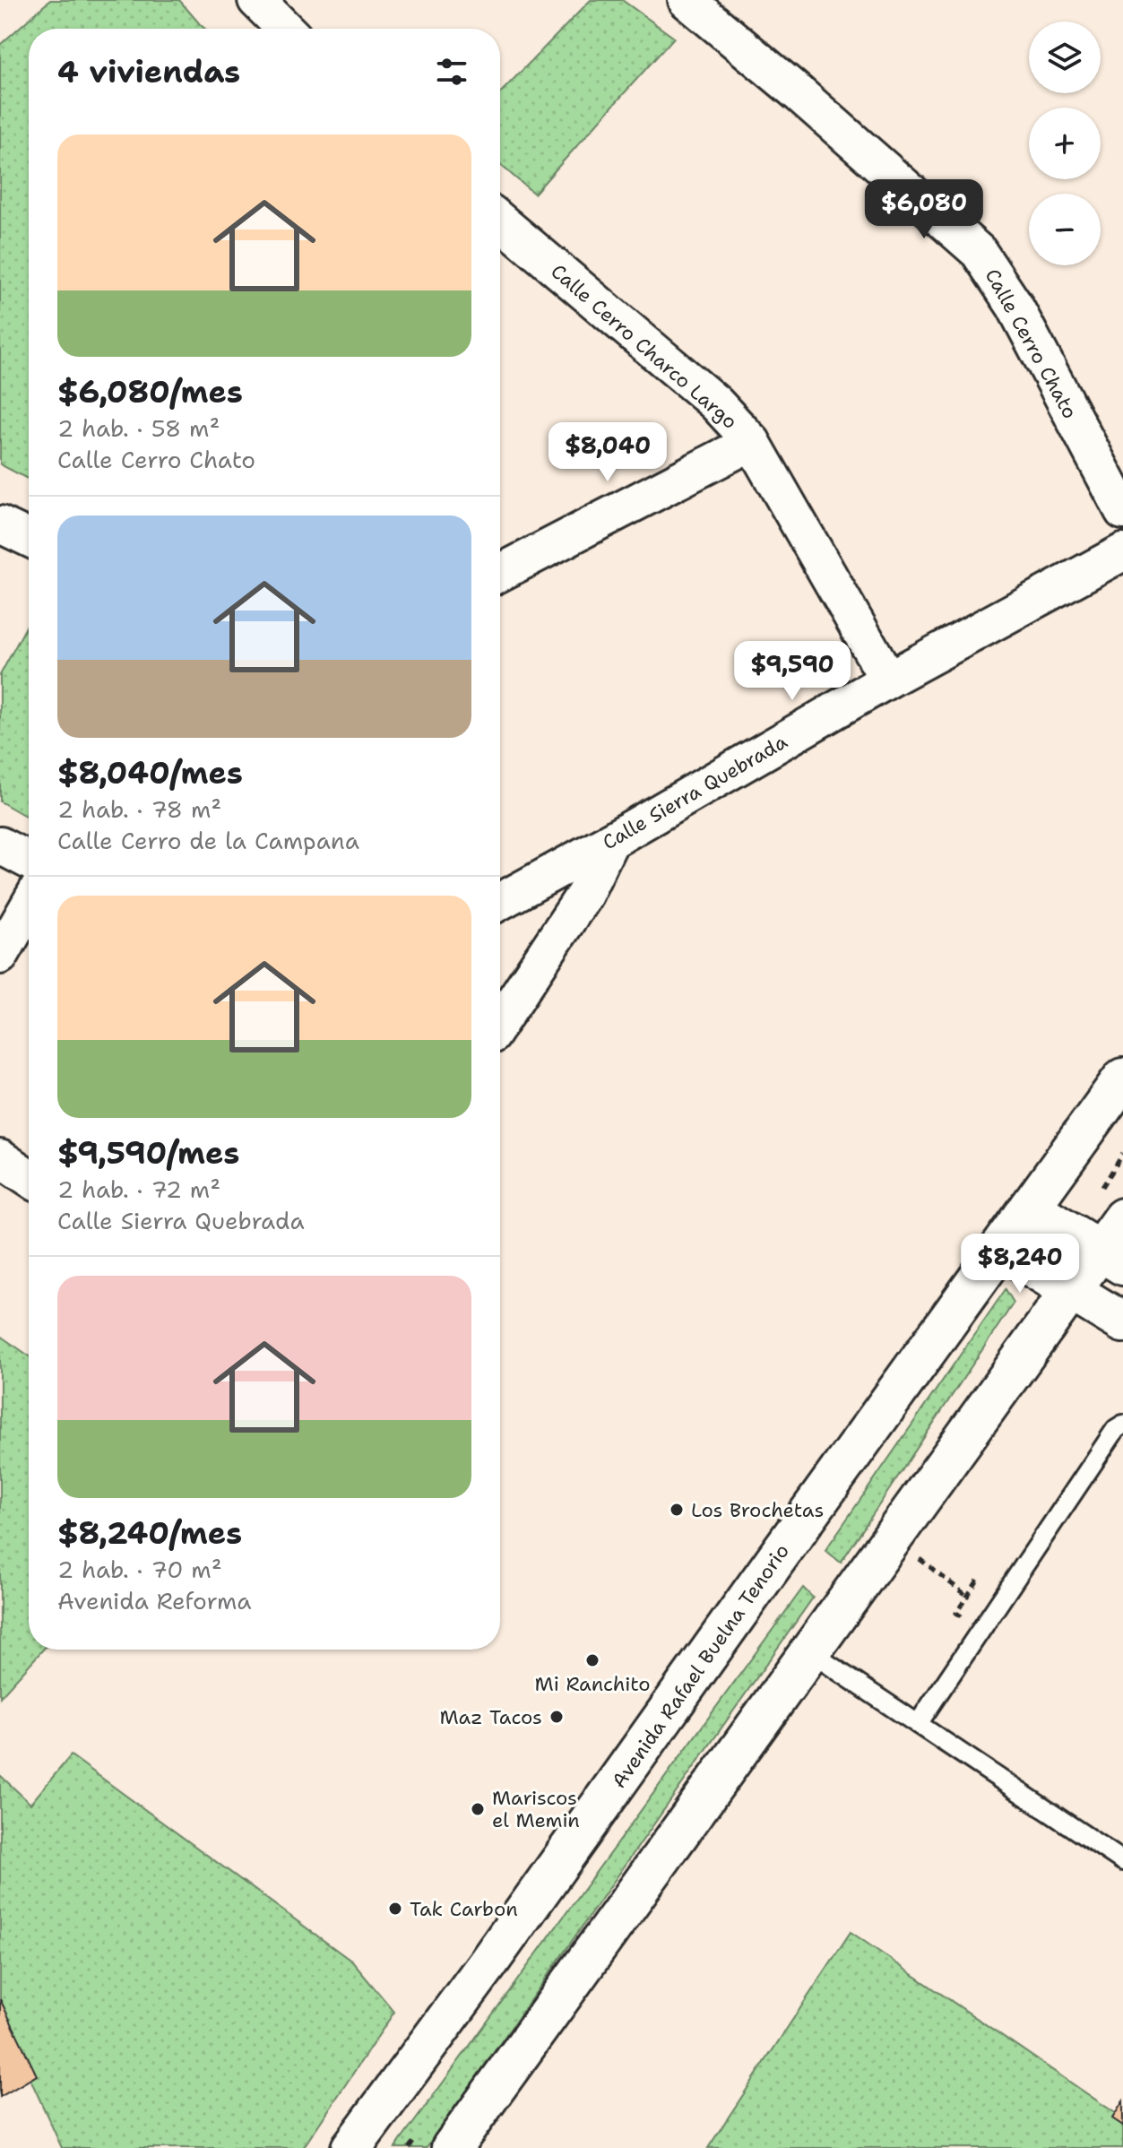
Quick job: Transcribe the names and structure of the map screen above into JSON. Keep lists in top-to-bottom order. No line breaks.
{"streets":{"main road":["Avenida Rafael Buelna Tenorio"],"street":["Calle Cerro Chato","Calle Cerro Charco Largo","Calle Sierra Quebrada"]},"crossings":[["Calle Cerro Charco Largo","Calle Sierra Quebrada"]],"places":["Los Brochetas","Mi Ranchito","Maz Tacos","Mariscos el Memin","Tak Carbon"],"page":{"map_buttons":["+","−"],"heading":"4 viviendas","list":[{"name":"$6,080/mes","note":"2 hab. · 58 m² · Calle Cerro Chato"},{"name":"$8,040/mes","note":"2 hab. · 78 m² · Calle Cerro de la Campana"},{"name":"$9,590/mes","note":"2 hab. · 72 m² · Calle Sierra Quebrada"},{"name":"$8,240/mes","note":"2 hab. · 70 m² · Avenida Reforma"}],"price":["$6,080","$8,040","$9,590","$8,240"]}}
